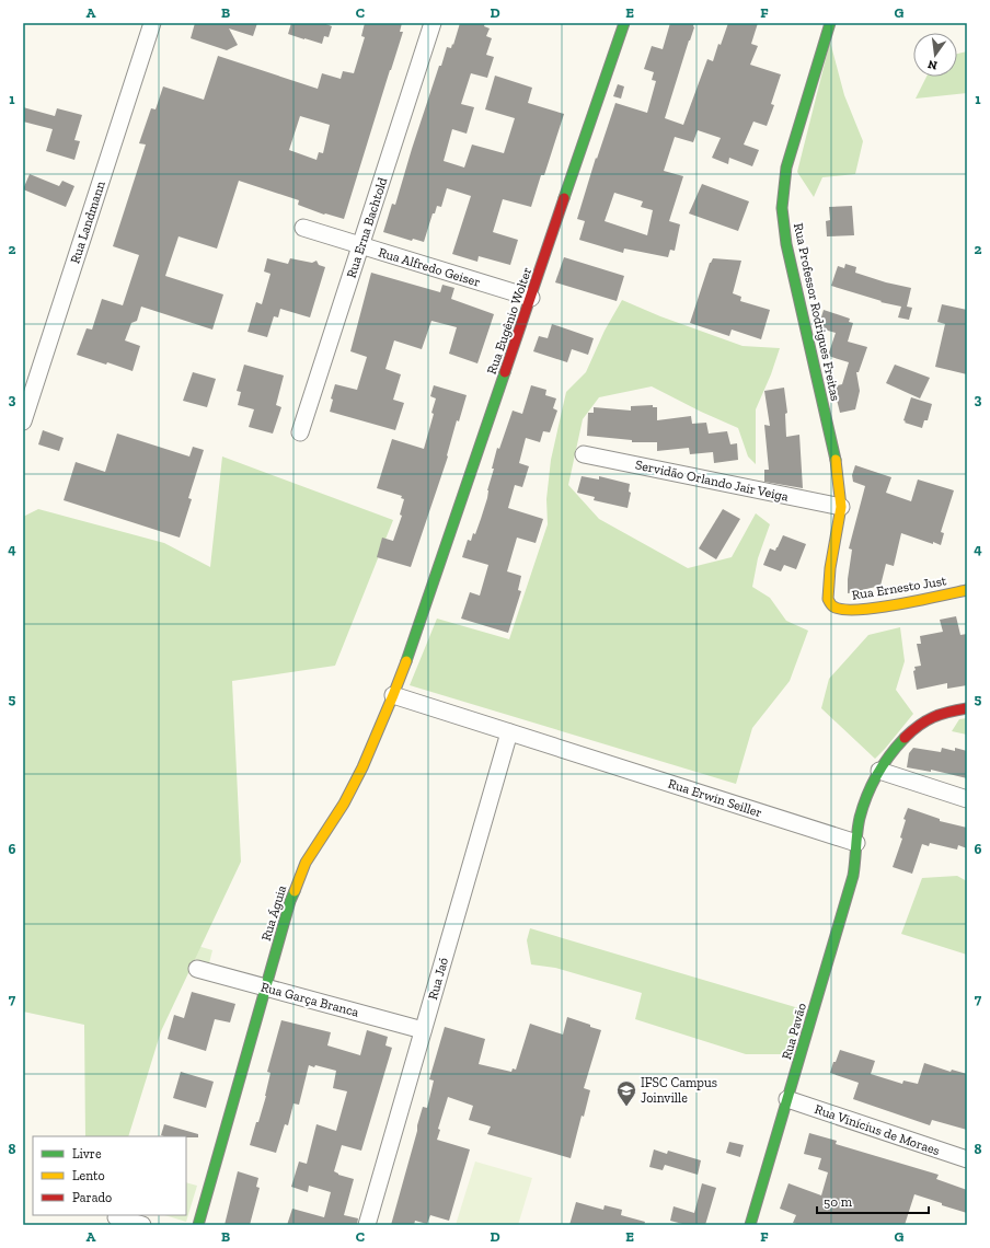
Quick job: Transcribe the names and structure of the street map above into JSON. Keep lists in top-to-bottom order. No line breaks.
{"streets":{"street":["Rua Landmann","Rua Erna Bachtold","Rua Alfredo Geiser","Rua Professor Rodrigues Freitas","Rua Eugênio Wolter","Servidão Orlando Jair Veiga","Rua Ernesto Just","Rua Erwin Seiller","Rua Águia","Rua Jaó","Rua Garça Branca","Rua Pavão","Rua Vinícius de Moraes"]},"crossings":[["Rua Erna Bachtold","Rua Alfredo Geiser"],["Rua Alfredo Geiser","Rua Eugênio Wolter"],["Rua Professor Rodrigues Freitas","Servidão Orlando Jair Veiga"],["Rua Professor Rodrigues Freitas","Rua Ernesto Just"],["Rua Eugênio Wolter","Rua Águia"],["Rua Erwin Seiller","Rua Águia"],["Rua Erwin Seiller","Rua Jaó"],["Rua Erwin Seiller","Rua Pavão"],["Rua Águia","Rua Garça Branca"],["Rua Jaó","Rua Garça Branca"],["Rua Pavão","Rua Vinícius de Moraes"]],"places":{"school or university":["IFSC Campus Joinville"]},"legend":["Livre","Lento","Parado"],"scale_bar":"50 m","north":"bottom","grid":{"columns":["A","B","C","D","E","F","G"],"rows":["1","2","3","4","5","6","7","8"]}}
